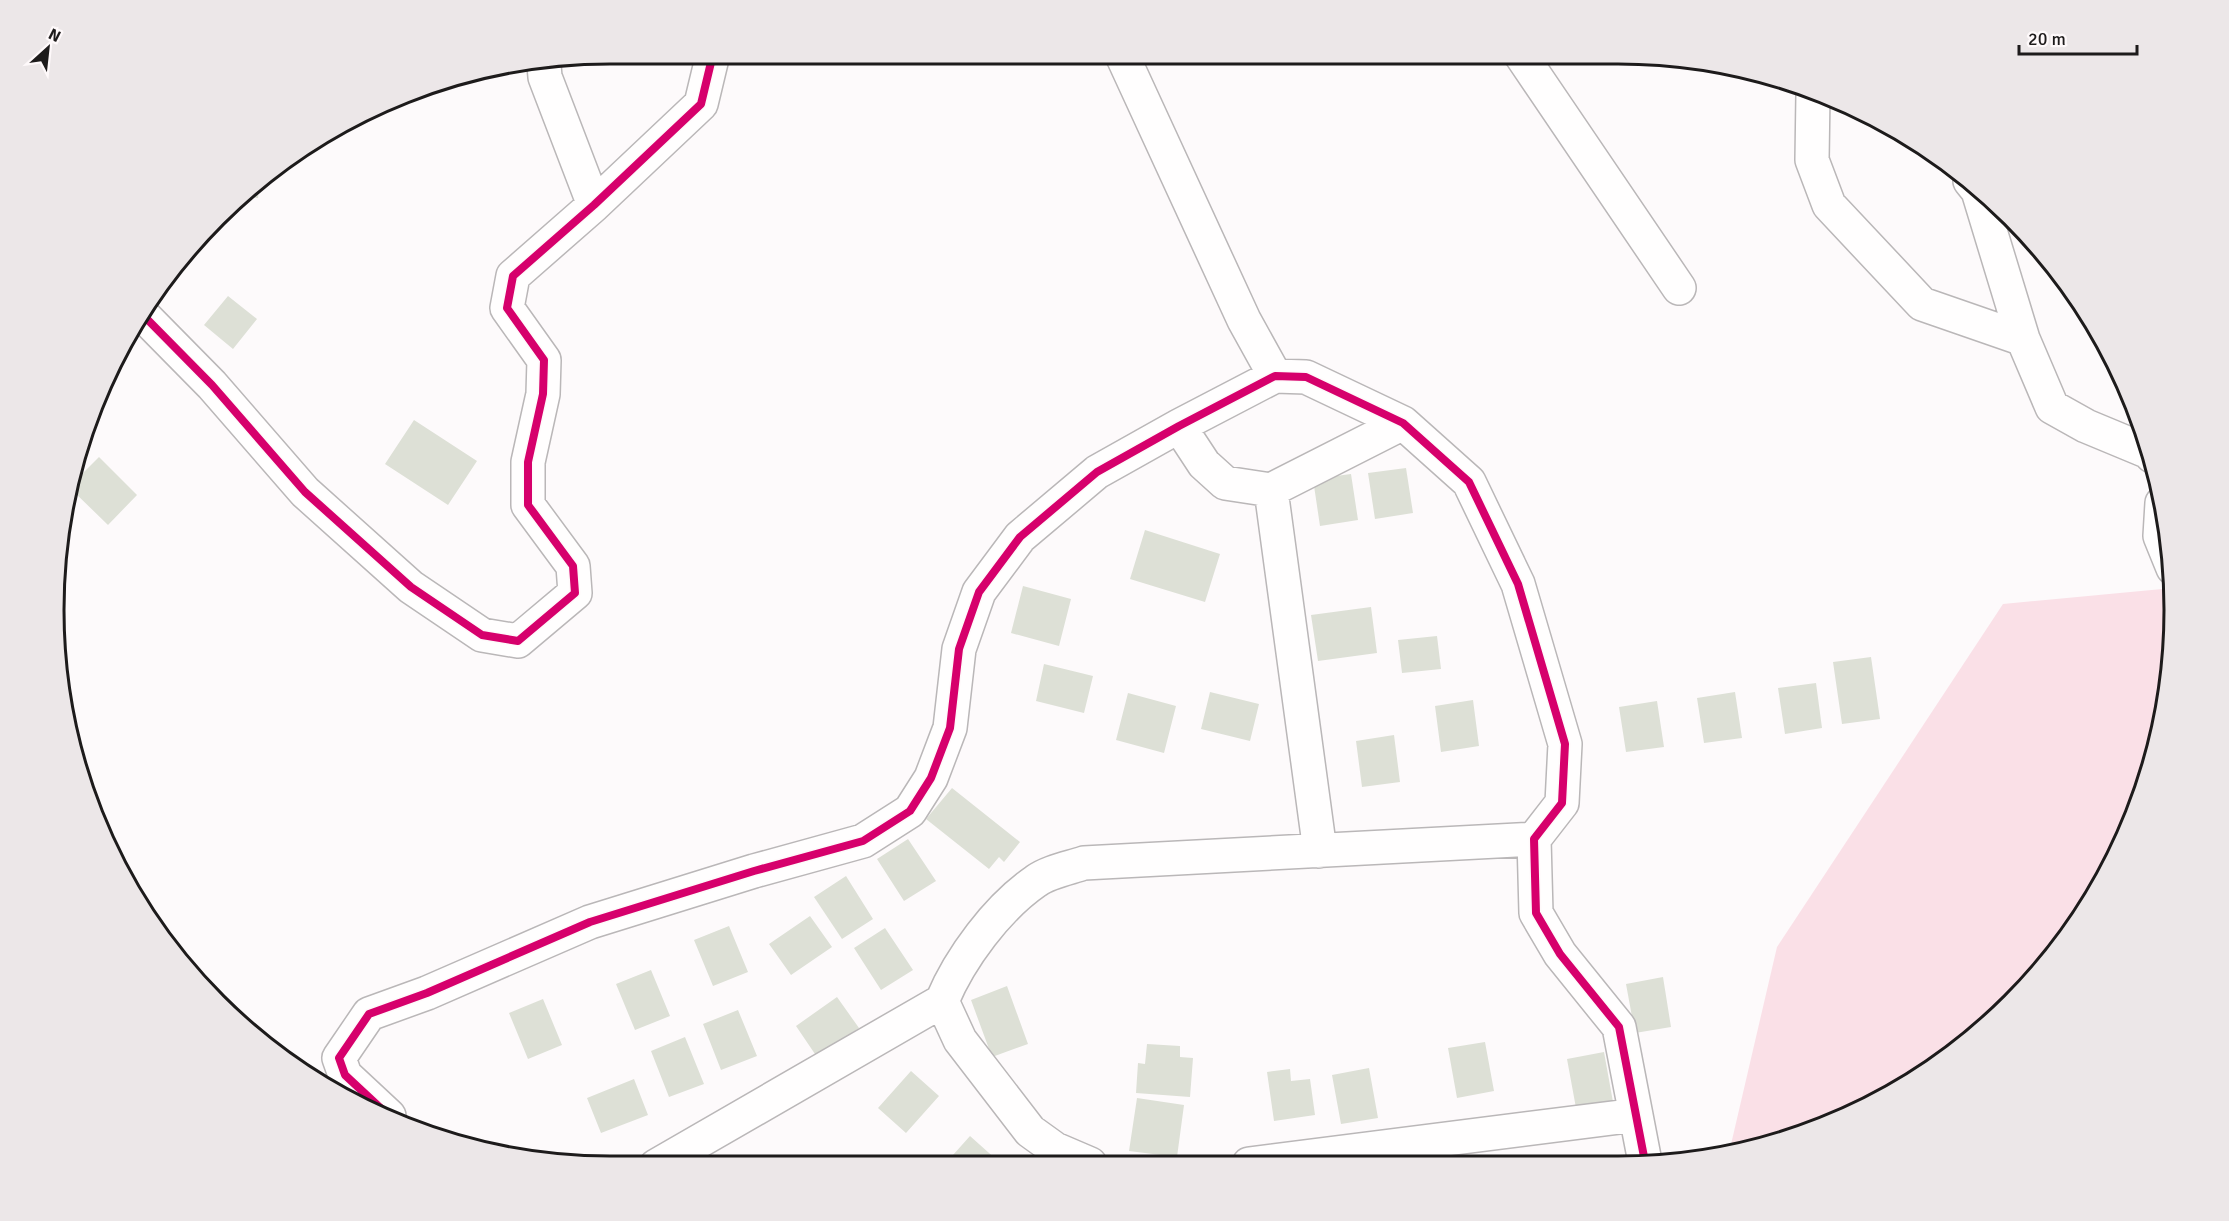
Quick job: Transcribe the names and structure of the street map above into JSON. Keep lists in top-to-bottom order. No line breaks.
{"scale_bar":"20 m","north":"top right"}
